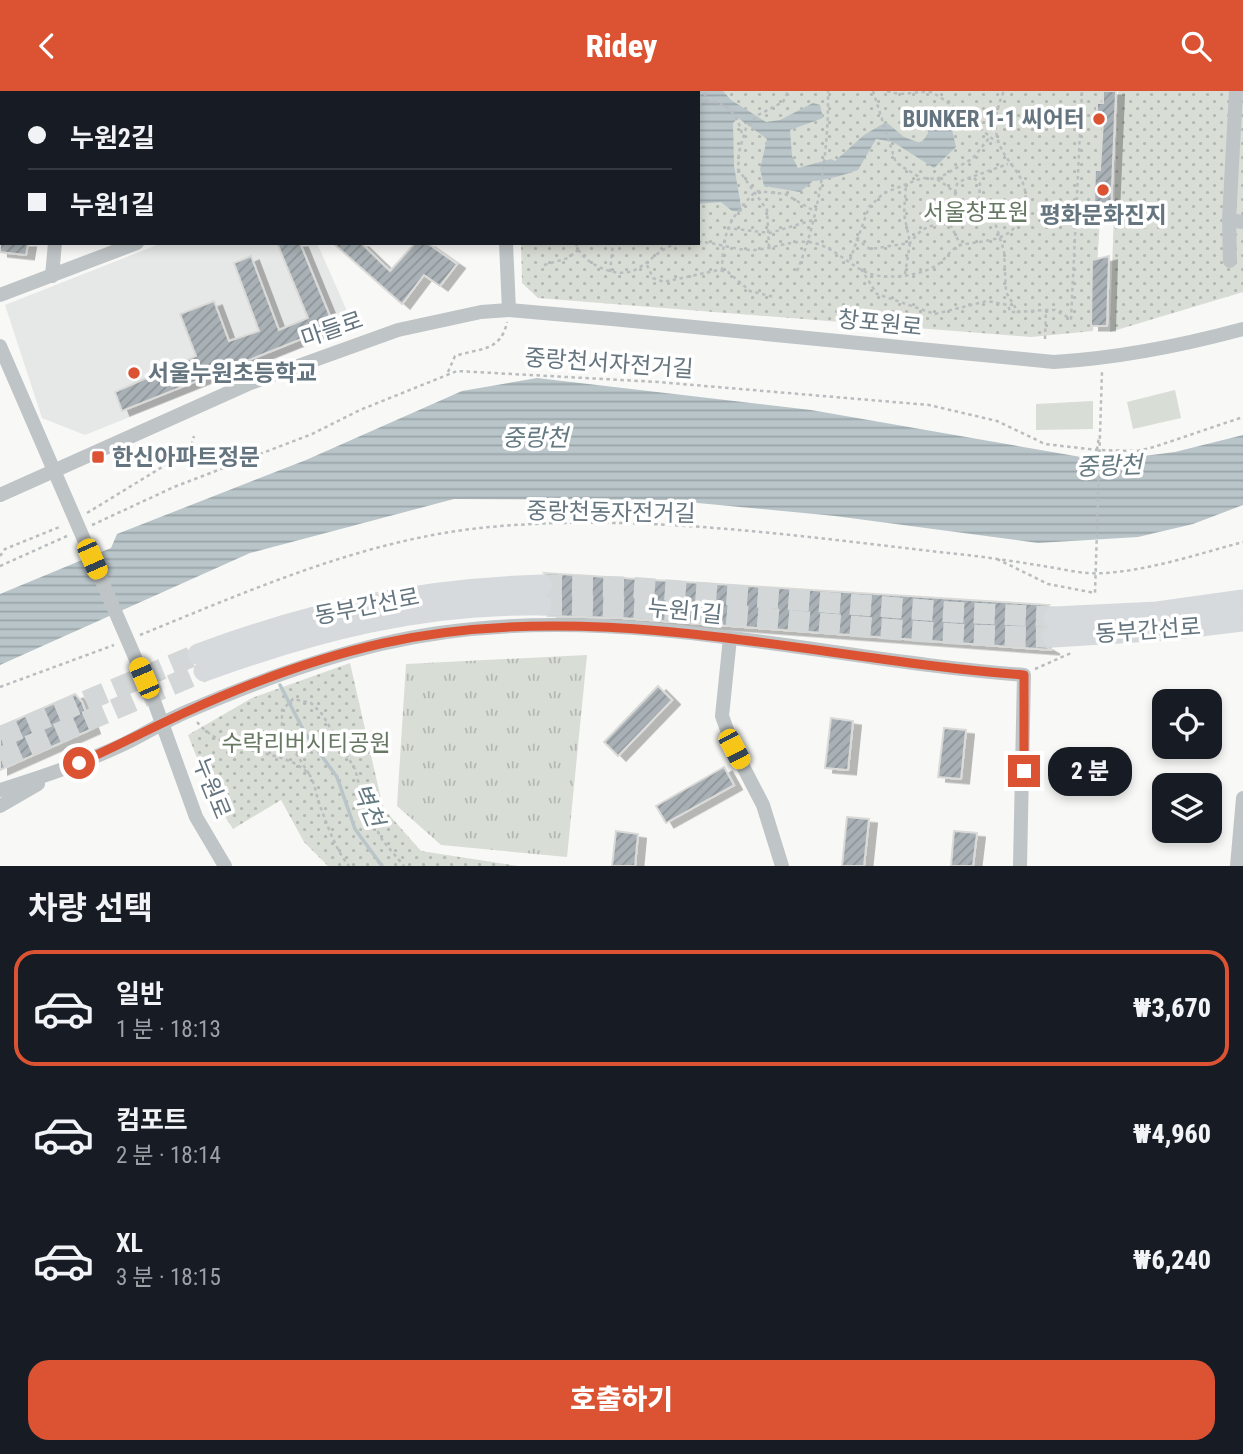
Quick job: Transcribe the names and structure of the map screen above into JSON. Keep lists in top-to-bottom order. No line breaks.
{"streets":{"highway":["동부간선로"],"street":["창포원로","마들로","누원1길","누원로"],"path":["중랑천서자전거길","중랑천동자전거길"]},"crossings":[["창포원로","마들로"],["마들로","누원로"],["누원1길","누원로"]],"water":["중랑천","벽천"],"parks":["서울창포원","수락리버시티공원"],"places":{"other":["BUNKER 1-1 씨어터","평화문화진지","서울누원초등학교"],"transit":["한신아파트정문"]},"page":{"header":"Ridey","banner":["누원2길","누원1길"],"bubble":"2 분","heading":"차량 선택","list":[{"name":"일반","note":"1 분 · 18:13","value":"₩3,670"},{"name":"컴포트","note":"2 분 · 18:14","value":"₩4,960"},{"name":"XL","note":"3 분 · 18:15","value":"₩6,240"}],"buttons":"호출하기"}}
